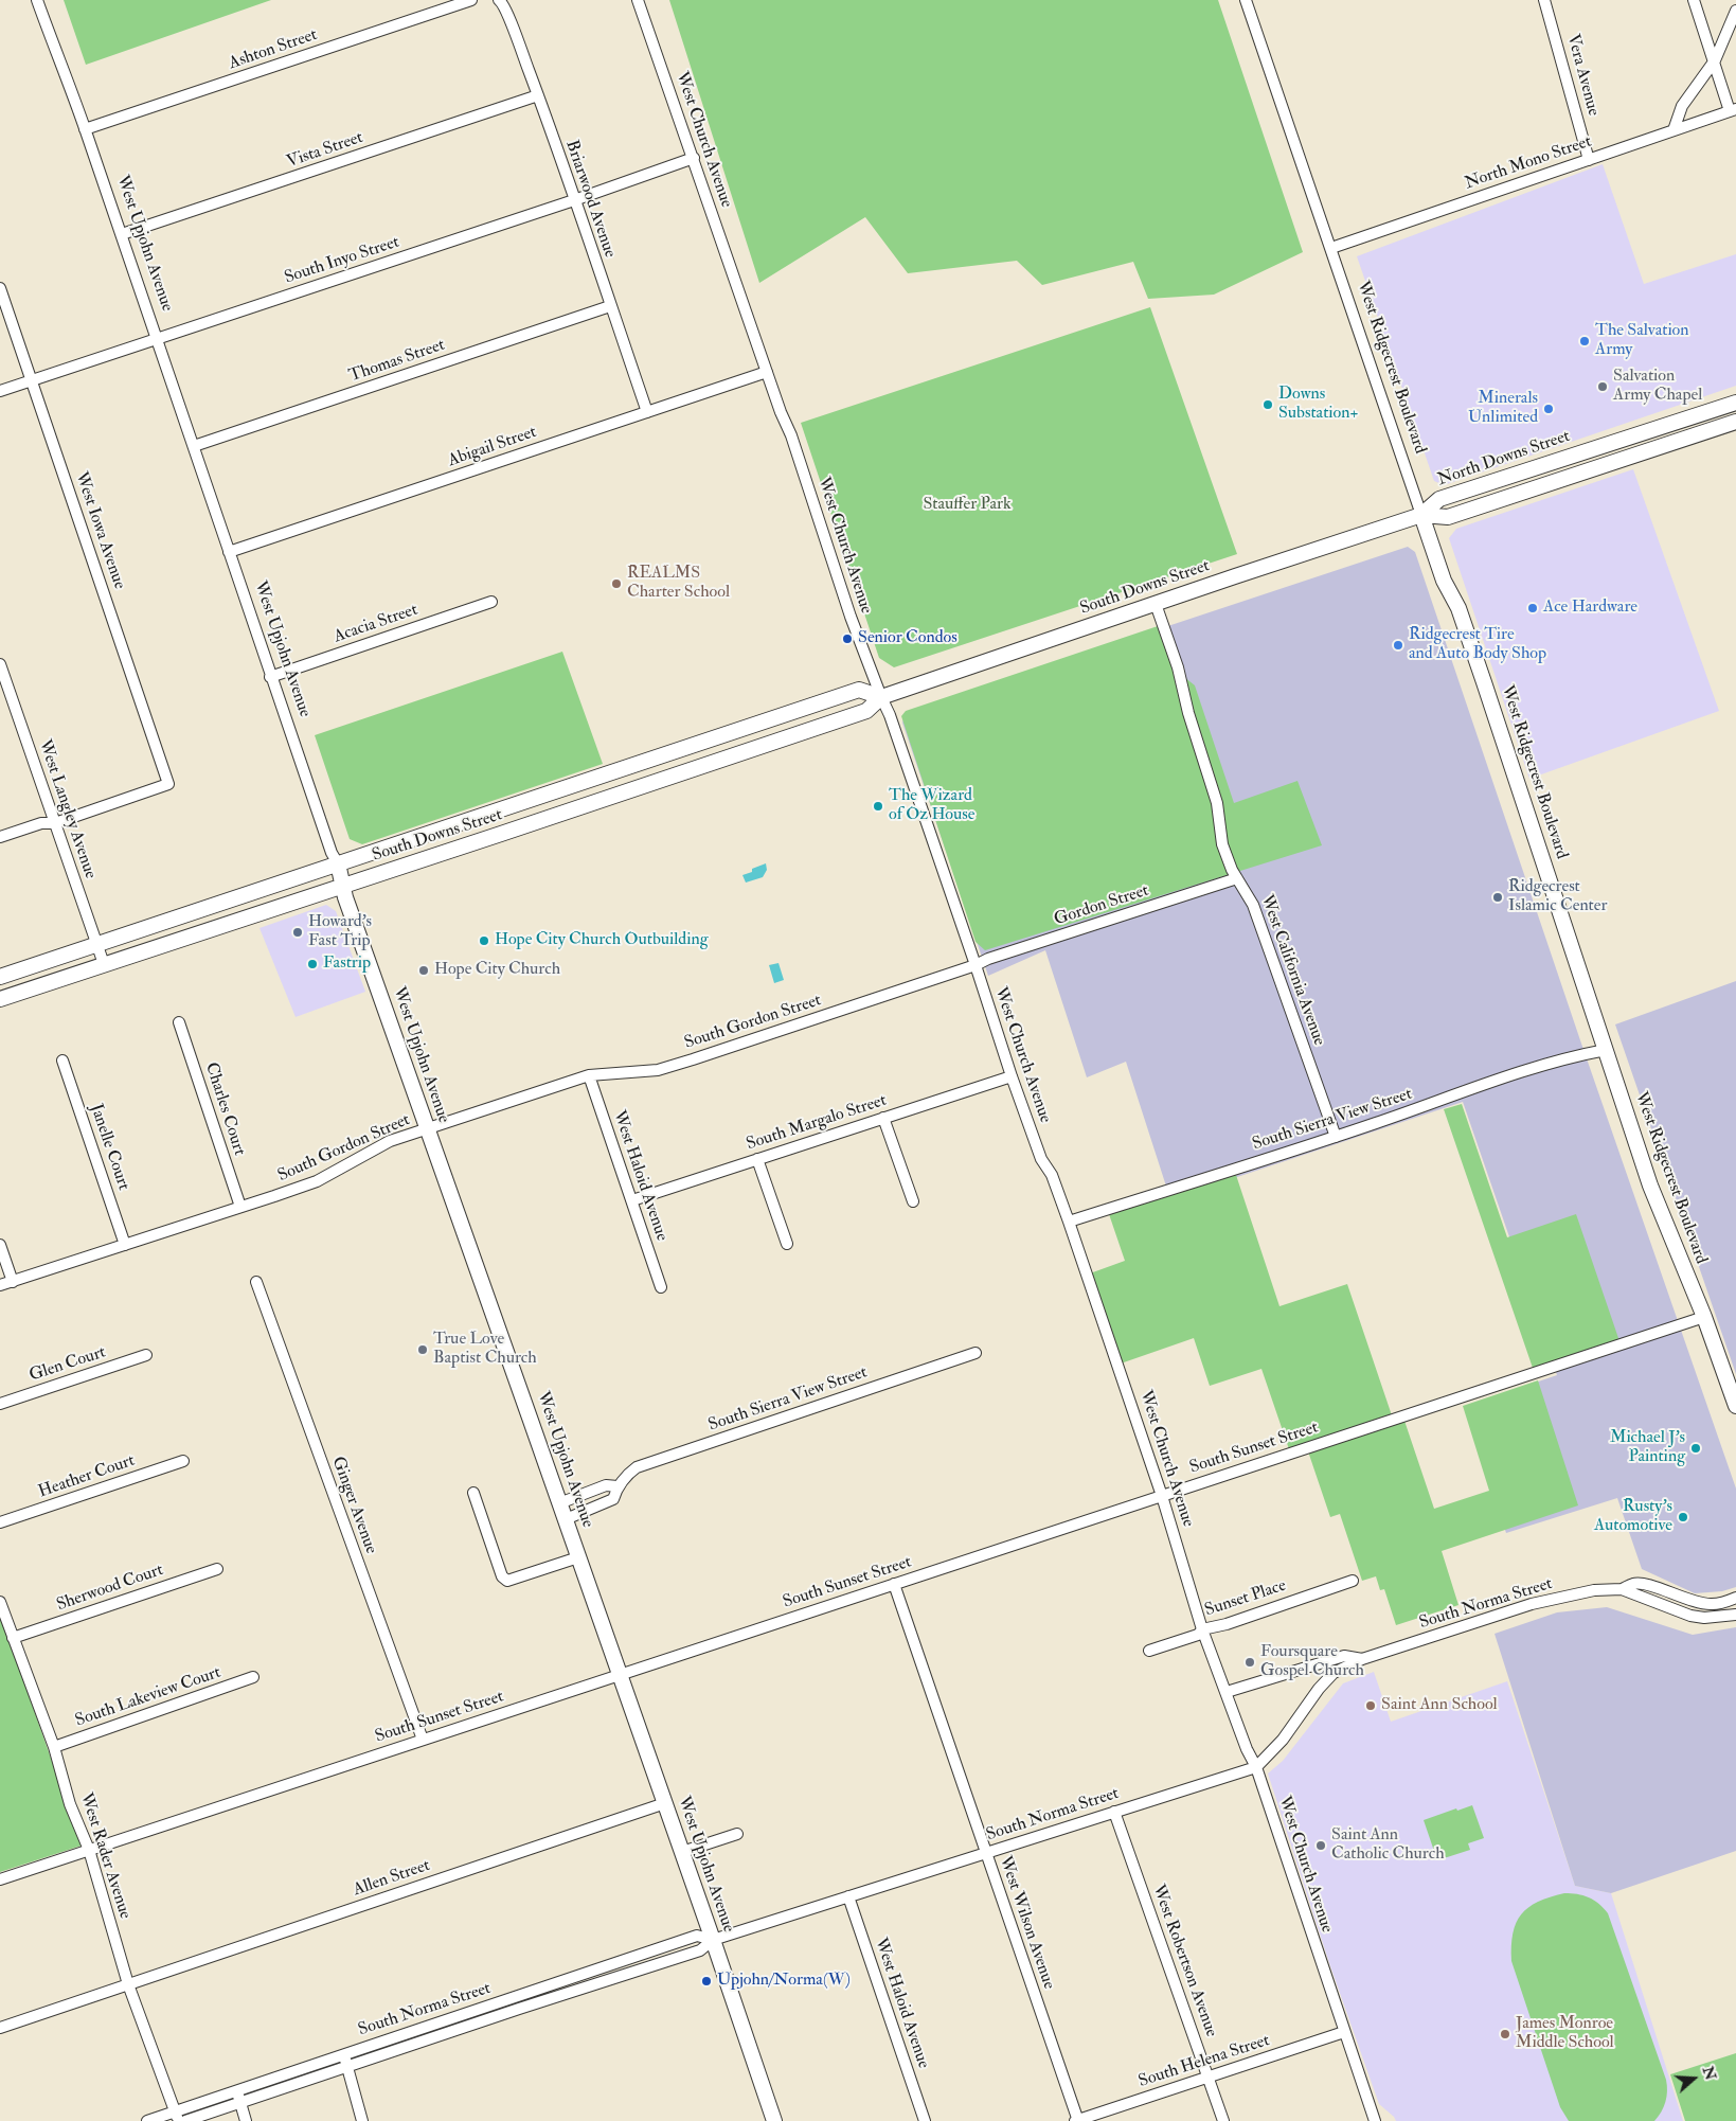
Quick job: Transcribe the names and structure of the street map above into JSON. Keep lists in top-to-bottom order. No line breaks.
{"streets":{"main road":["West Upjohn Avenue","West Ridgecrest Boulevard","North Downs Street","South Downs Street"],"street":["Ashton Street","Vera Avenue","West Church Avenue","Vista Street","North Mono Street","Briarwood Avenue","South Inyo Street","Thomas Street","Abigail Street","West Iowa Avenue","Acacia Street","West Langley Avenue","Gordon Street","West California Avenue","South Gordon Street","Charles Court","South Sierra View Street","South Margalo Street","Janelle Court","West Haloid Avenue","Glen Court","South Sunset Street","Heather Court","Ginger Avenue","Sherwood Court","Sunset Place","South Norma Street","South Lakeview Court","West Rader Avenue","Allen Street","West Wilson Avenue","West Robertson Avenue","South Helena Street"]},"crossings":[["Ashton Street","West Upjohn Avenue"],["Vera Avenue","North Mono Street"],["West Church Avenue","South Inyo Street"],["West Church Avenue","Abigail Street"],["West Church Avenue","South Downs Street"],["West Church Avenue","Gordon Street"],["West Church Avenue","South Gordon Street"],["West Church Avenue","South Sierra View Street"],["West Church Avenue","South Margalo Street"],["West Church Avenue","South Sunset Street"],["West Church Avenue","Sunset Place"],["West Church Avenue","South Norma Street"],["West Church Avenue","South Helena Street"],["Vista Street","Briarwood Avenue"],["Vista Street","West Upjohn Avenue"],["North Mono Street","West Ridgecrest Boulevard"],["Briarwood Avenue","South Inyo Street"],["Briarwood Avenue","Thomas Street"],["Briarwood Avenue","Abigail Street"],["West Upjohn Avenue","South Inyo Street"],["West Upjohn Avenue","Thomas Street"],["West Upjohn Avenue","Abigail Street"],["West Upjohn Avenue","South Downs Street"],["West Upjohn Avenue","Acacia Street"],["West Upjohn Avenue","South Gordon Street"],["West Upjohn Avenue","South Sierra View Street"],["West Upjohn Avenue","South Sunset Street"],["West Upjohn Avenue","South Norma Street"],["West Upjohn Avenue","Allen Street"],["South Inyo Street","West Iowa Avenue"],["West Ridgecrest Boulevard","North Downs Street"],["West Ridgecrest Boulevard","South Downs Street"],["West Ridgecrest Boulevard","South Sierra View Street"],["West Ridgecrest Boulevard","South Sunset Street"],["North Downs Street","South Downs Street"],["West Iowa Avenue","West Langley Avenue"],["South Downs Street","West Langley Avenue"],["South Downs Street","West California Avenue"],["Gordon Street","West California Avenue"],["Gordon Street","South Gordon Street"],["West California Avenue","South Sierra View Street"],["South Gordon Street","Charles Court"],["South Gordon Street","Janelle Court"],["South Gordon Street","West Haloid Avenue"],["South Margalo Street","West Haloid Avenue"],["West Haloid Avenue","South Norma Street"],["South Sunset Street","Ginger Avenue"],["South Sunset Street","West Rader Avenue"],["South Sunset Street","West Wilson Avenue"],["Sherwood Court","West Rader Avenue"],["South Norma Street","West Rader Avenue"],["South Norma Street","West Wilson Avenue"],["South Norma Street","West Robertson Avenue"],["South Lakeview Court","West Rader Avenue"],["West Rader Avenue","Allen Street"],["West Wilson Avenue","South Helena Street"],["West Robertson Avenue","South Helena Street"]],"parks":["Stauffer Park"],"places":["The Salvation Army","Salvation Army Chapel","Downs Substation+","Minerals Unlimited","REALMS Charter School","Ace Hardware","Senior Condos","Ridgecrest Tire and Auto Body Shop","The Wizard of Oz House","Ridgecrest Islamic Center","Howard's Fast Trip","Hope City Church Outbuilding","Fastrip","Hope City Church","True Love Baptist Church","Michael J's Painting","Rusty's Automotive","Foursquare Gospel Church","Saint Ann School","Saint Ann Catholic Church","Upjohn/Norma(W)","James Monroe Middle School"],"north":"right"}
